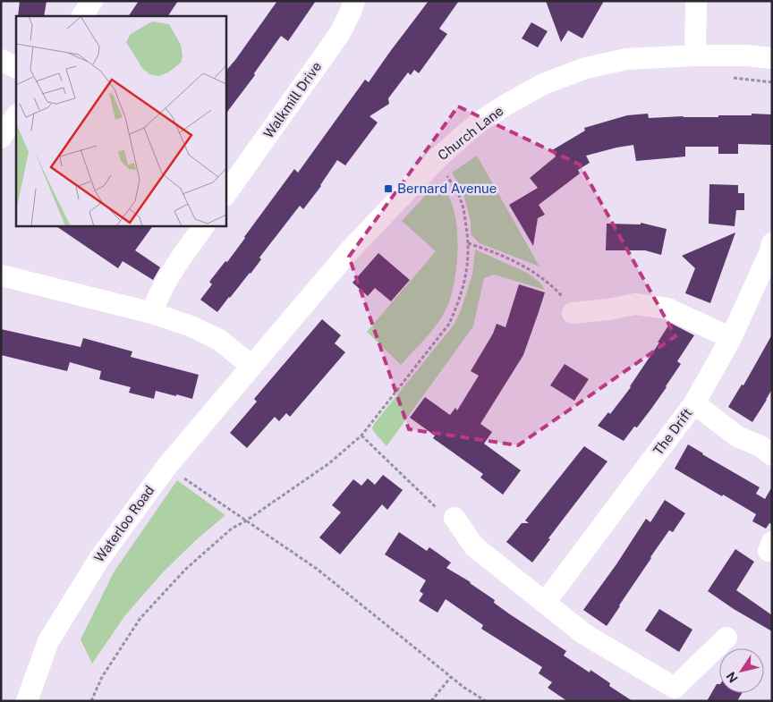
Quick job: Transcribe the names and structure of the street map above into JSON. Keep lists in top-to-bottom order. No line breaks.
{"streets":{"street":["Walkmill Drive","Church Lane","The Drift","Waterloo Road"]},"crossings":[["Church Lane","Waterloo Road"]],"places":{"transit":["Bernard Avenue"]},"north":"bottom left"}
